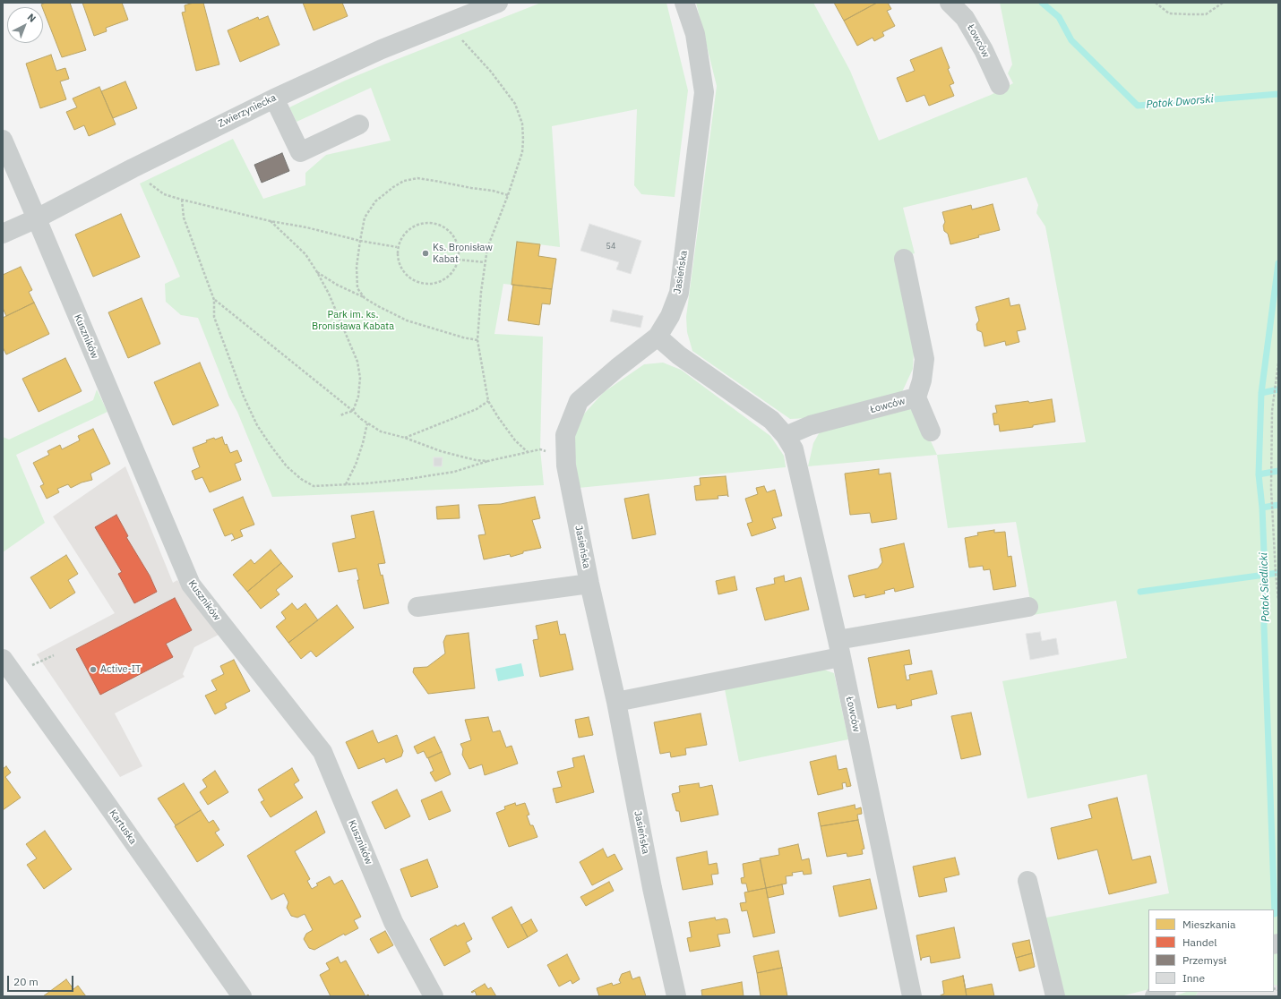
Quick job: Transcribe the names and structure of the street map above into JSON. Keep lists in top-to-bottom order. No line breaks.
{"streets":{"street":["Łowców","Zwierzyniecka","Jasieńska","Kuszników","Kartuska"]},"crossings":[["Łowców","Jasieńska"],["Zwierzyniecka","Kuszników"]],"water":["Potok Dworski","Potok Siedlicki"],"parks":["Park im. ks. Bronisława Kabata"],"places":["Ks. Bronisław Kabat","Active-IT"],"house_numbers":["54"],"legend":["Mieszkania","Handel","Przemysł","Inne"],"scale_bar":"20 m","north":"top right"}
